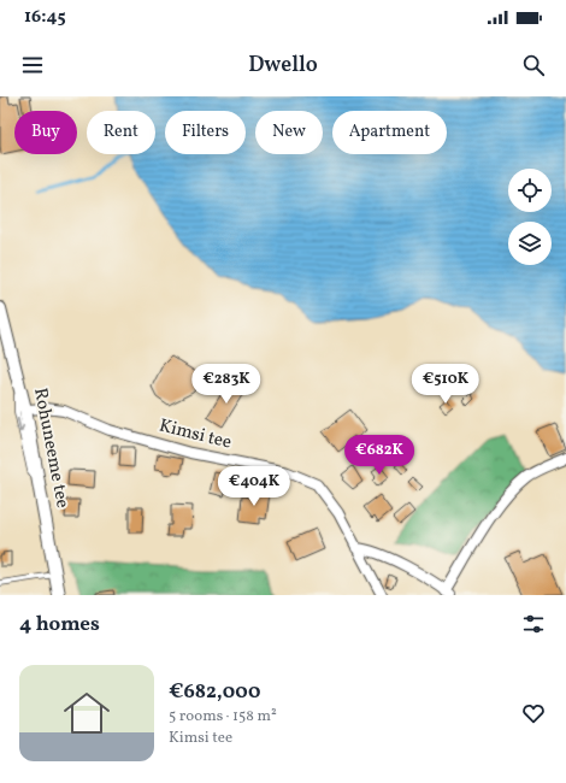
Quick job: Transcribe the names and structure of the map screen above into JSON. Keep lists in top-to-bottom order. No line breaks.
{"streets":{"street":["Kimsi tee","Rohuneeme tee"]},"crossings":[["Kimsi tee","Rohuneeme tee"]],"page":{"status":"16:45","header":"Dwello","chip":["Buy","Rent","Filters","New","Apartment"],"price":["€283K","€510K","€682K","€404K"],"heading":"4 homes","list":[{"name":"€682,000","note":"5 rooms · 158 m² · Kimsi tee"}]}}
